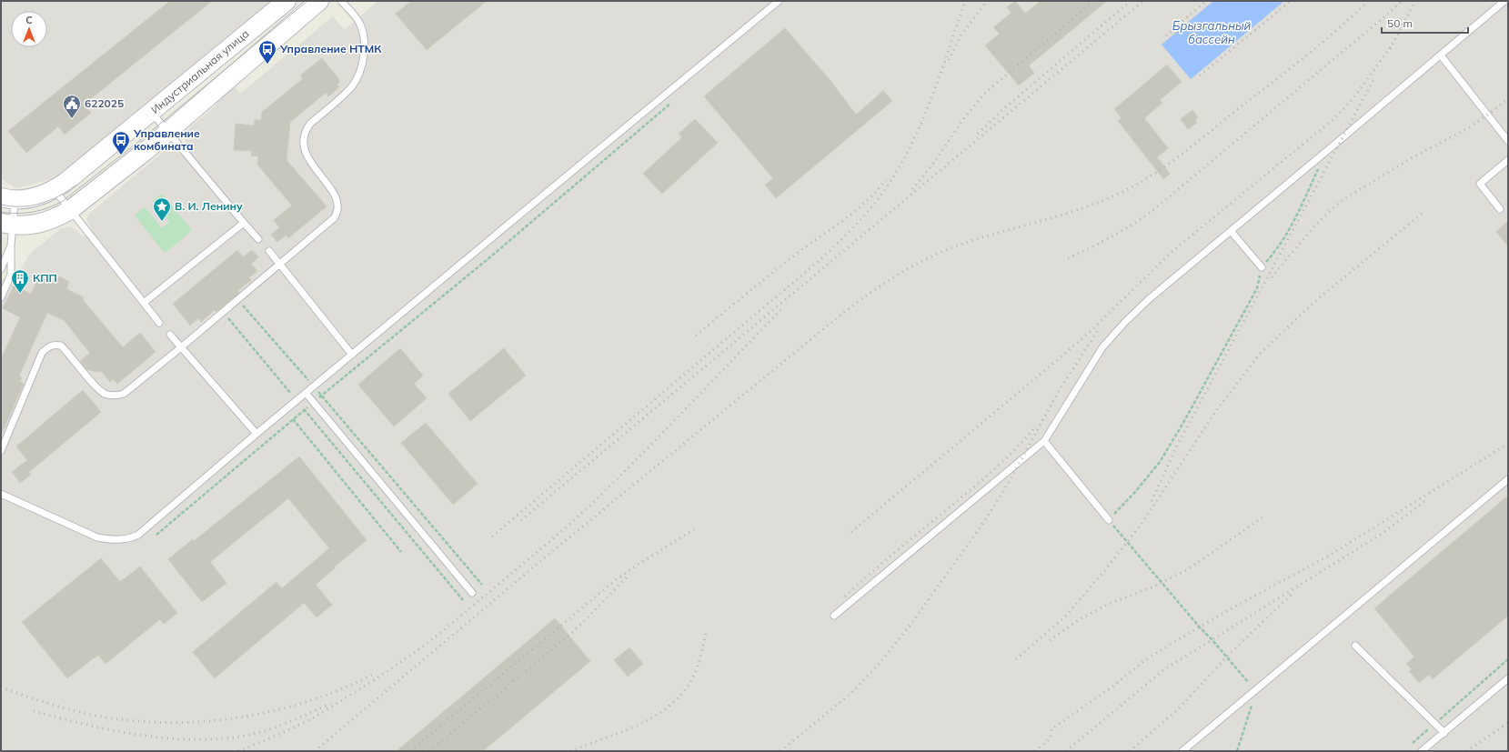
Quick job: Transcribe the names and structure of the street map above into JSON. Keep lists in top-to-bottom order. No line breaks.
{"streets":{"main road":["Индустриальная улица"]},"water":["Брызгальный бассейн"],"places":{"bus stop":["Управление НТМК","Управление комбината"],"public building":["622025"],"place":["В. И. Ленину"],"building":["КПП"]},"scale_bar":"50 m","north":"top"}
